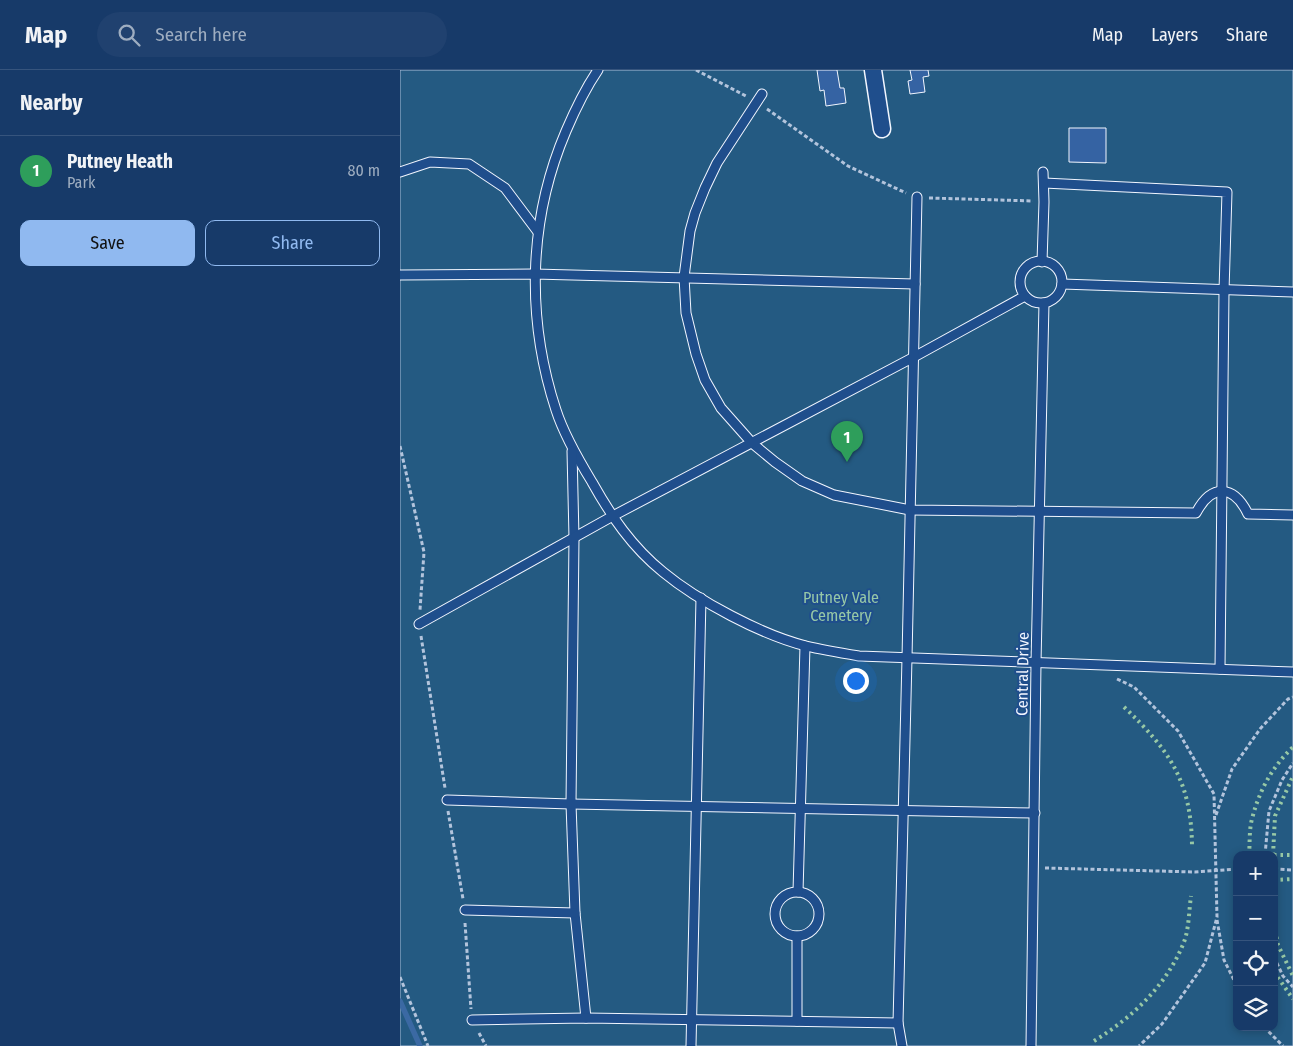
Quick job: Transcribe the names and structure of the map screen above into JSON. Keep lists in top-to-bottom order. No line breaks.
{"streets":{"lane":["Central Drive"]},"parks":["Putney Vale Cemetery"],"page":{"header":"Map","search":"Search here","nav":["Map","Layers","Share"],"heading":"Nearby","list":[{"mark":"1","name":"Putney Heath","note":"Park","value":"80 m"}],"buttons":["Save","Share"],"pins":"1","map_buttons":["+","−"]}}
